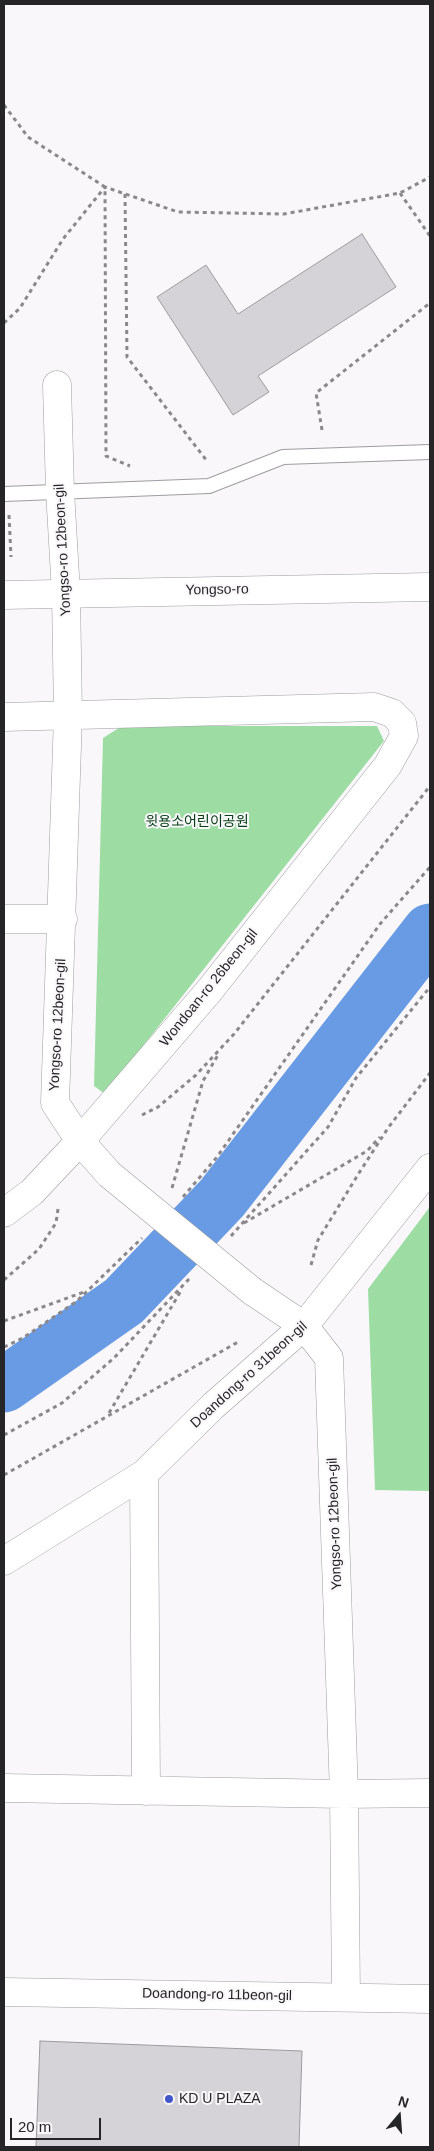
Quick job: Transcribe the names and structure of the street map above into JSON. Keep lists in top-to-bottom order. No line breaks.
{"streets":{"street":["Yongso-ro 12beon-gil","Yongso-ro","Wondoan-ro 26beon-gil","Doandong-ro 31beon-gil","Doandong-ro 11beon-gil"]},"crossings":[["Yongso-ro 12beon-gil","Yongso-ro"],["Yongso-ro 12beon-gil","Wondoan-ro 26beon-gil"],["Yongso-ro 12beon-gil","Doandong-ro 31beon-gil"],["Yongso-ro 12beon-gil","Doandong-ro 11beon-gil"]],"parks":["윗용소어린이공원"],"places":["KD U PLAZA"],"scale_bar":"20 m","north":"top"}
